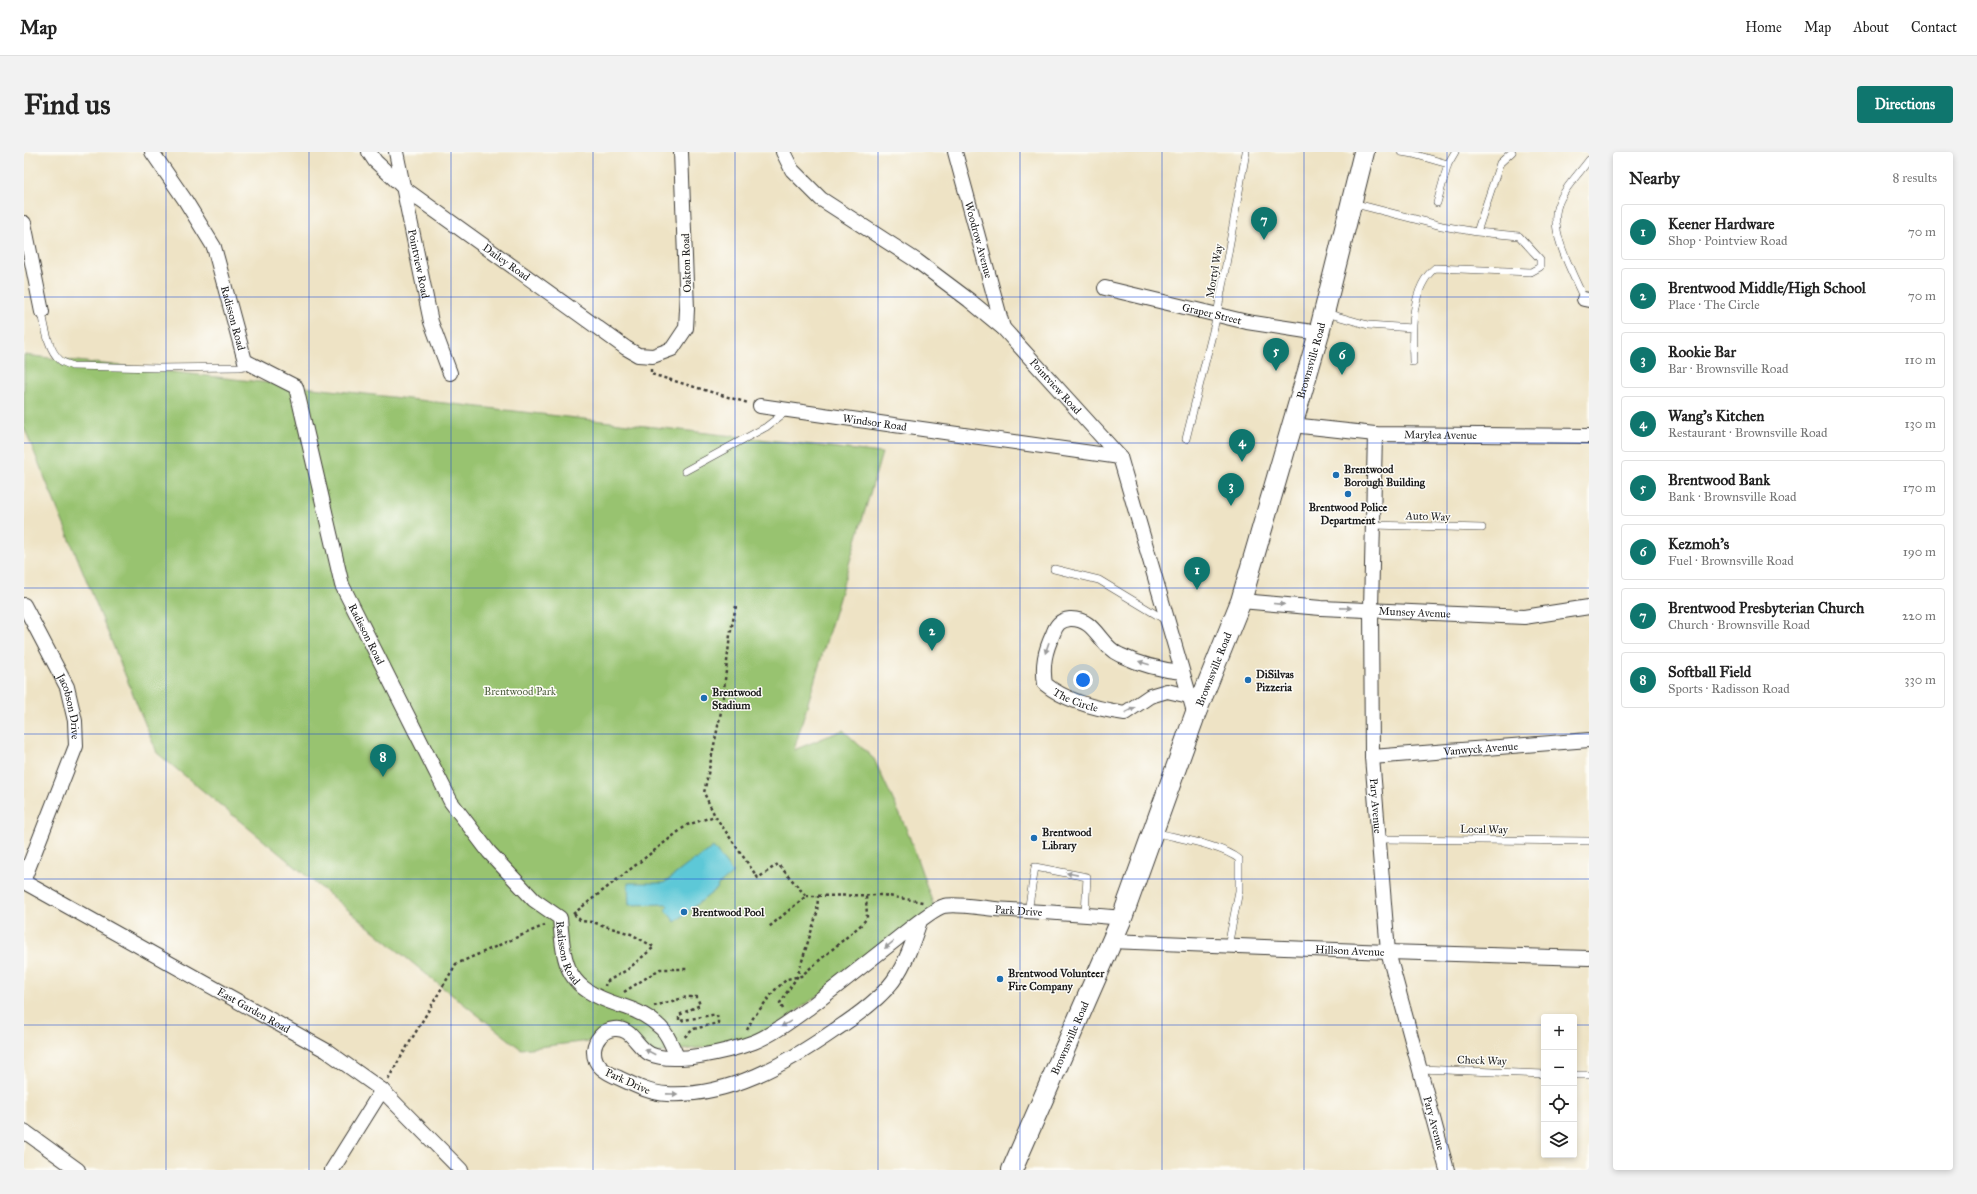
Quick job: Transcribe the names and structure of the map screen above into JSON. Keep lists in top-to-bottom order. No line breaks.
{"streets":{"main road":["Brownsville Road"],"street":["Woodrow Avenue","Dailey Road","Pointview Road","Oakton Road","Graper Street","Radisson Road","Windsor Road","Marylea Avenue","Munsey Avenue","The Circle","Jacobson Drive","Vanwyck Avenue","Pary Avenue","Park Drive","Hillson Avenue","East Garden Road"],"lane":["Mortyl Way","Auto Way","Local Way","Check Way"]},"crossings":[["Woodrow Avenue","Pointview Road"],["Dailey Road","Pointview Road"],["Dailey Road","Oakton Road"],["Pointview Road","Brownsville Road"],["Pointview Road","Windsor Road"],["Pointview Road","The Circle"],["Mortyl Way","Graper Street"],["Graper Street","Brownsville Road"],["Radisson Road","Park Drive"],["Brownsville Road","Marylea Avenue"],["Brownsville Road","Munsey Avenue"],["Brownsville Road","Park Drive"],["Brownsville Road","Hillson Avenue"],["Marylea Avenue","Pary Avenue"],["Auto Way","Pary Avenue"],["Munsey Avenue","Pary Avenue"],["Jacobson Drive","East Garden Road"],["Vanwyck Avenue","Pary Avenue"],["Pary Avenue","Local Way"],["Pary Avenue","Hillson Avenue"],["Pary Avenue","Check Way"]],"one_way":["Munsey Avenue"],"parks":["Brentwood Park"],"places":["Brentwood Borough Building","Brentwood Police Department","DiSilvas Pizzeria","Brentwood Stadium","Brentwood Library","Brentwood Pool","Brentwood Volunteer Fire Company"],"page":{"header":"Map","nav":["Home","Map","About","Contact"],"buttons":"Directions","title":"Find us","heading":["Nearby","8 results"],"list":[{"mark":"1","name":"Keener Hardware","note":"Shop · Pointview Road","value":"70 m"},{"mark":"2","name":"Brentwood Middle/High School","note":"Place · The Circle","value":"70 m"},{"mark":"3","name":"Rookie Bar","note":"Bar · Brownsville Road","value":"110 m"},{"mark":"4","name":"Wang's Kitchen","note":"Restaurant · Brownsville Road","value":"130 m"},{"mark":"5","name":"Brentwood Bank","note":"Bank · Brownsville Road","value":"170 m"},{"mark":"6","name":"Kezmoh's","note":"Fuel · Brownsville Road","value":"190 m"},{"mark":"7","name":"Brentwood Presbyterian Church","note":"Church · Brownsville Road","value":"220 m"},{"mark":"8","name":"Softball Field","note":"Sports · Radisson Road","value":"330 m"}],"pins":["7","5","6","4","3","1","2","8"],"map_buttons":["+","−"]}}
